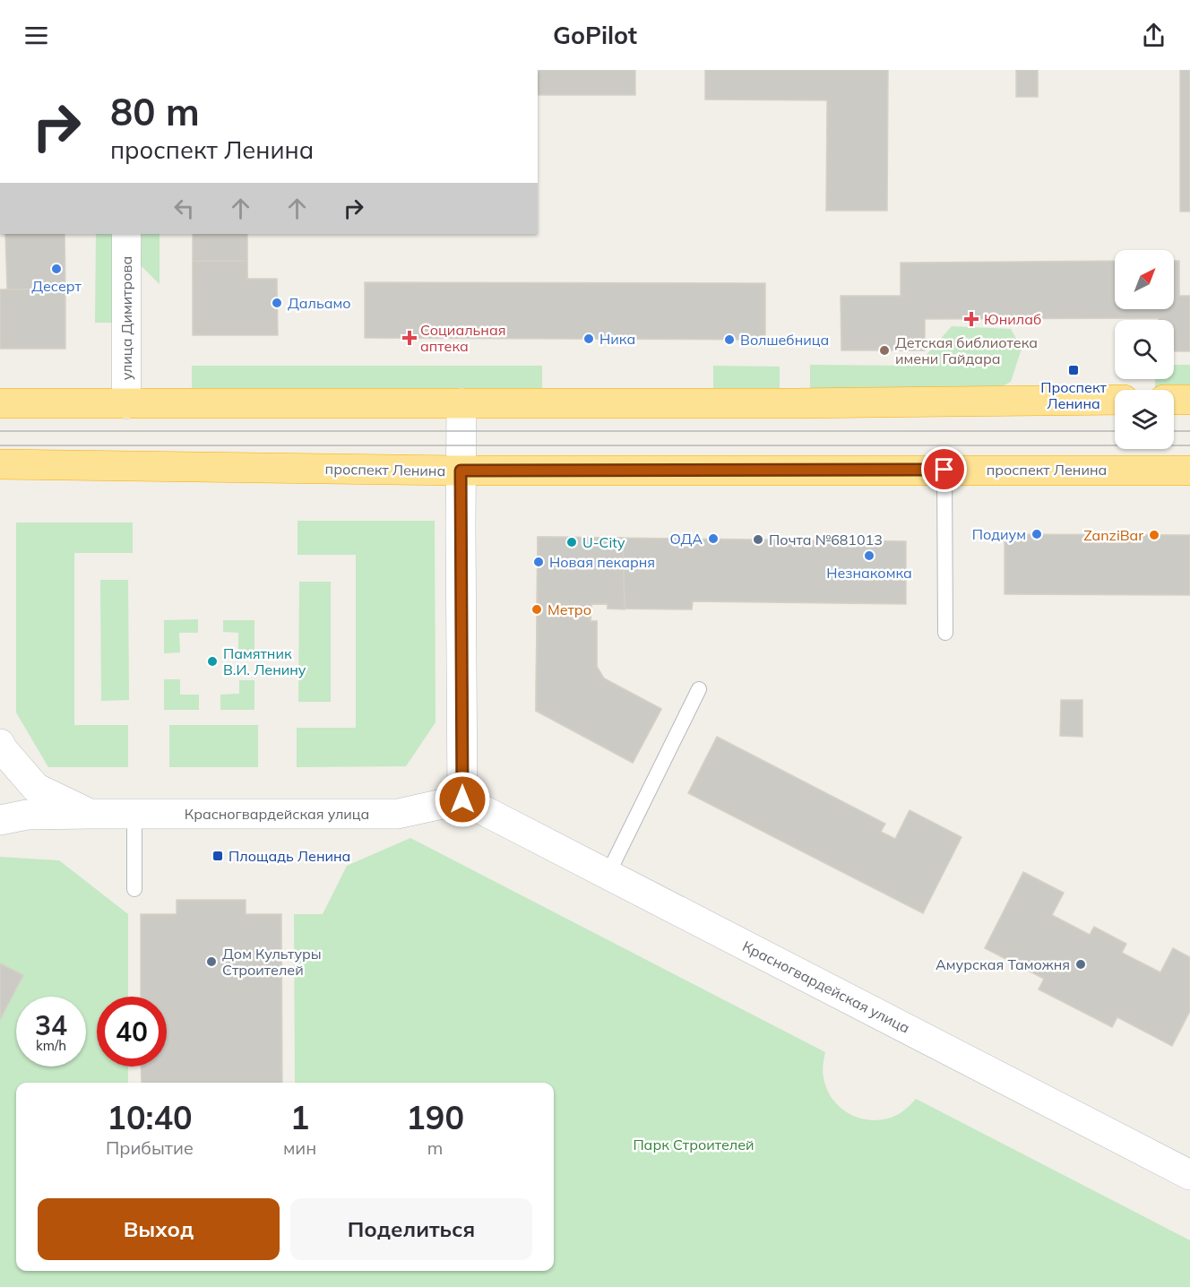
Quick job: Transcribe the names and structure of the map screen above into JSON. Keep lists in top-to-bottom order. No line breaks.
{"streets":{"highway":["проспект Ленина"],"street":["улица Димитрова","Красногвардейская улица"]},"parks":["Парк Строителей"],"places":{"other":["Десерт","Дальамо","Ника","Волшебница","Детская библиотека имени Гайдара","Подиум","ZanziBar","ОДА","Почта №681013","U-City","Незнакомка","Новая пекарня","Метро","Памятник В.И. Ленину","Дом Культуры Строителей","Амурская Таможня"],"health":["Юнилаб","Социальная аптека"],"transit":["Проспект Ленина","Площадь Ленина"]},"north":"top right","page":{"header":"GoPilot","turn":["80 m","проспект Ленина"],"speed":"34 km/h","limit":"40","eta":["10:40","Прибытие","1","мин","190","m"],"buttons":["Выход","Поделиться"]}}
